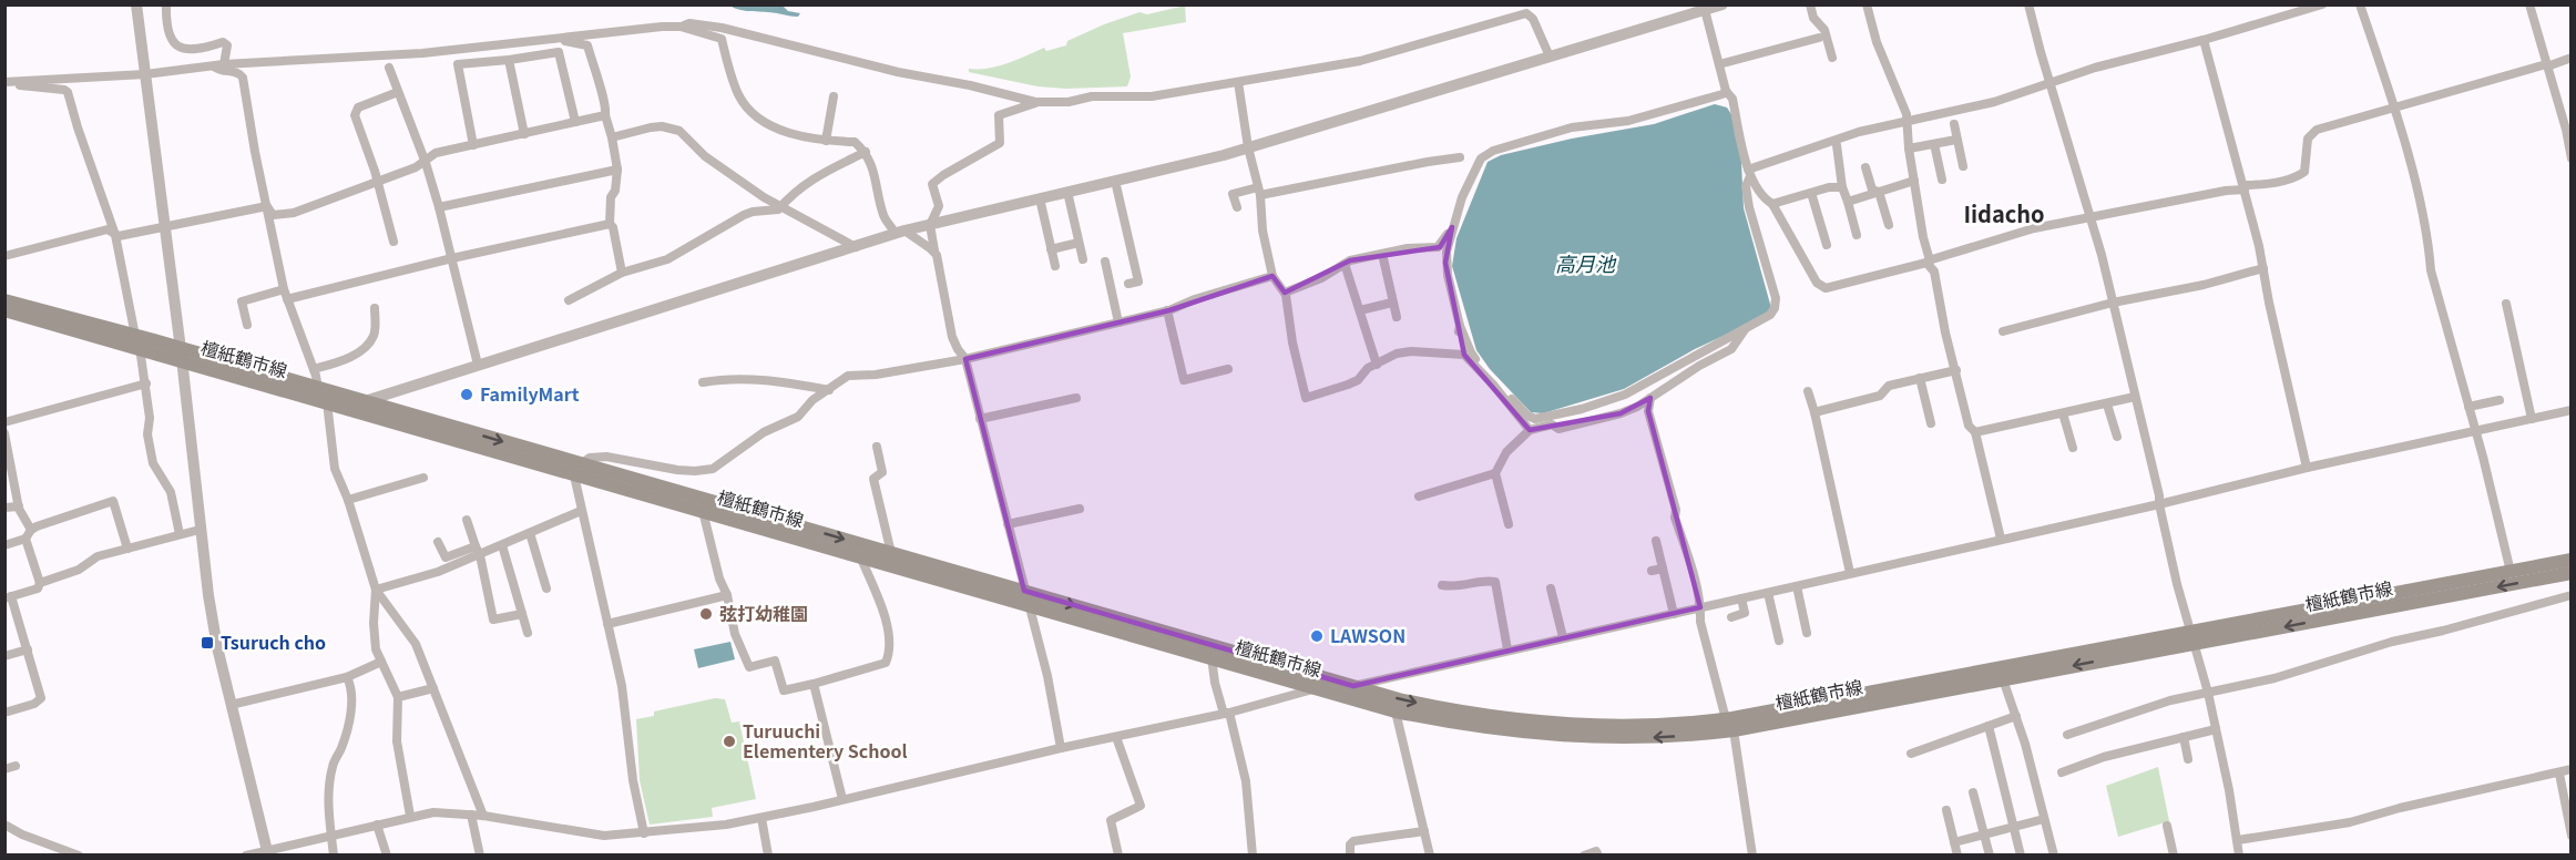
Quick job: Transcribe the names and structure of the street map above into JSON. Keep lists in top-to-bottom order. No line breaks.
{"streets":{"main road":["檀紙鶴市線"]},"districts":["Iidacho"],"water":["高月池"],"places":{"other":["FamilyMart","弦打幼稚園","LAWSON","Turuuchi Elementery School"],"transit":["Tsuruch cho"]}}
